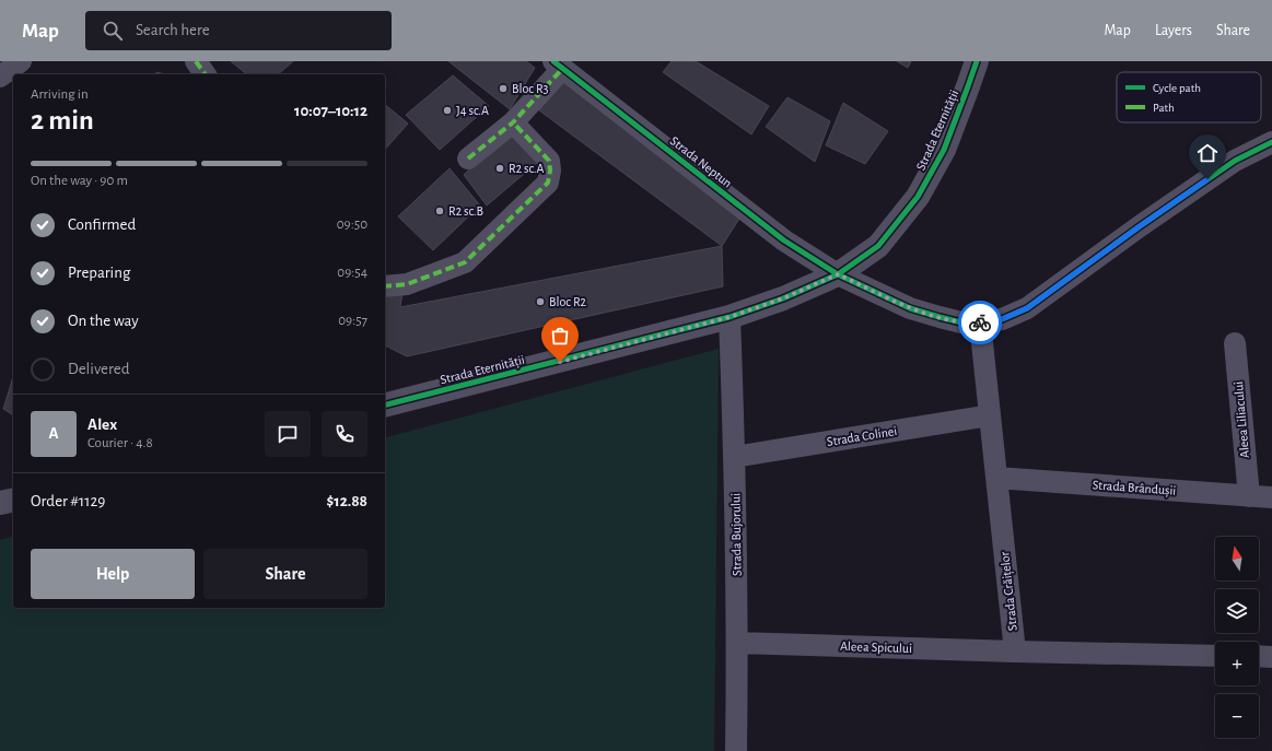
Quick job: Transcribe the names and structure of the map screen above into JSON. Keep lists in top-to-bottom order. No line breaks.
{"streets":{"street":["Strada Eternității","Strada Neptun","Aleea Liliacului","Strada Colinei","Strada Brândușii","Strada Bujorului","Strada Crăițelor","Aleea Spicului"]},"crossings":[["Strada Eternității","Strada Neptun"],["Strada Eternității","Strada Bujorului"],["Strada Neptun","Strada Crăițelor"],["Aleea Liliacului","Strada Brândușii"],["Strada Colinei","Strada Bujorului"],["Strada Colinei","Strada Crăițelor"],["Strada Brândușii","Strada Crăițelor"],["Strada Bujorului","Aleea Spicului"],["Strada Crăițelor","Aleea Spicului"]],"places":["Bloc R3","J4 sc.A","R2 sc.A","R2 sc.B","Bloc R2"],"legend":["Cycle path","Path"],"north":"top","page":{"header":"Map","search":"Search here","nav":["Map","Layers","Share"],"heading":["2 min","Arriving in","10:07–10:12"],"panel":["Alex","Courier · 4.8","Order #1129","$12.88"],"bar":"On the way · 90 m","list":[["Confirmed","09:50"],["Preparing","09:54"],["On the way","09:57"],"Delivered"],"round":"A","map_buttons":["+","−"],"buttons":["Help","Share"]}}
